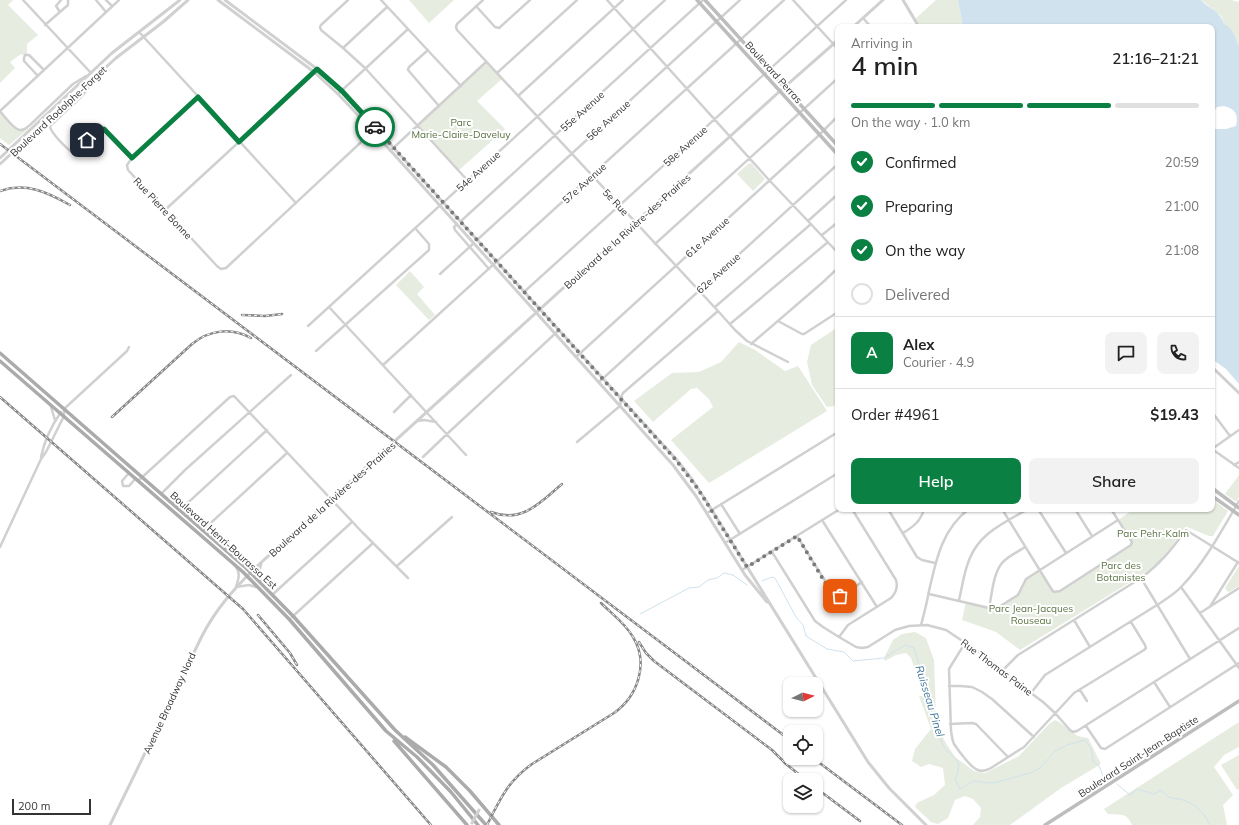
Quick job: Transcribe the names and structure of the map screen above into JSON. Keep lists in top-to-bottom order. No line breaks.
{"streets":{"main road":["Boulevard Perras","Boulevard Henri-Bourassa Est","Boulevard Saint-Jean-Baptiste"],"street":["Boulevard Rodolphe-Forget","55e Avenue","56e Avenue","58e Avenue","54e Avenue","57e Avenue","5e Rue","Rue Pierre Bonne","Boulevard de la Rivière-des-Prairies","61e Avenue","62e Avenue","Rue Thomas Paine","Avenue Broadway Nord"]},"crossings":[["Boulevard Perras","55e Avenue"],["Boulevard Perras","56e Avenue"],["Boulevard Perras","58e Avenue"],["Boulevard Perras","57e Avenue"],["Boulevard Perras","Boulevard de la Rivière-des-Prairies"],["Boulevard Perras","61e Avenue"],["55e Avenue","5e Rue"],["56e Avenue","5e Rue"],["58e Avenue","5e Rue"],["54e Avenue","5e Rue"],["57e Avenue","5e Rue"],["5e Rue","Boulevard de la Rivière-des-Prairies"],["5e Rue","61e Avenue"],["5e Rue","62e Avenue"],["Boulevard de la Rivière-des-Prairies","Boulevard Henri-Bourassa Est"],["Boulevard de la Rivière-des-Prairies","Avenue Broadway Nord"],["Boulevard Henri-Bourassa Est","Avenue Broadway Nord"]],"water":["Ruisseau Pinel"],"parks":["Parc Marie-Claire-Daveluy","Parc Pehr-Kalm","Parc des Botanistes","Parc Jean-Jacques Rouseau"],"scale_bar":"200 m","north":"right","page":{"heading":["4 min","Arriving in","21:16–21:21"],"panel":["Alex","Courier · 4.9","Order #4961","$19.43"],"bar":"On the way · 1.0 km","list":[["Confirmed","20:59"],["Preparing","21:00"],["On the way","21:08"],"Delivered"],"round":"A","buttons":["Help","Share"],"scale":"200 m"}}
